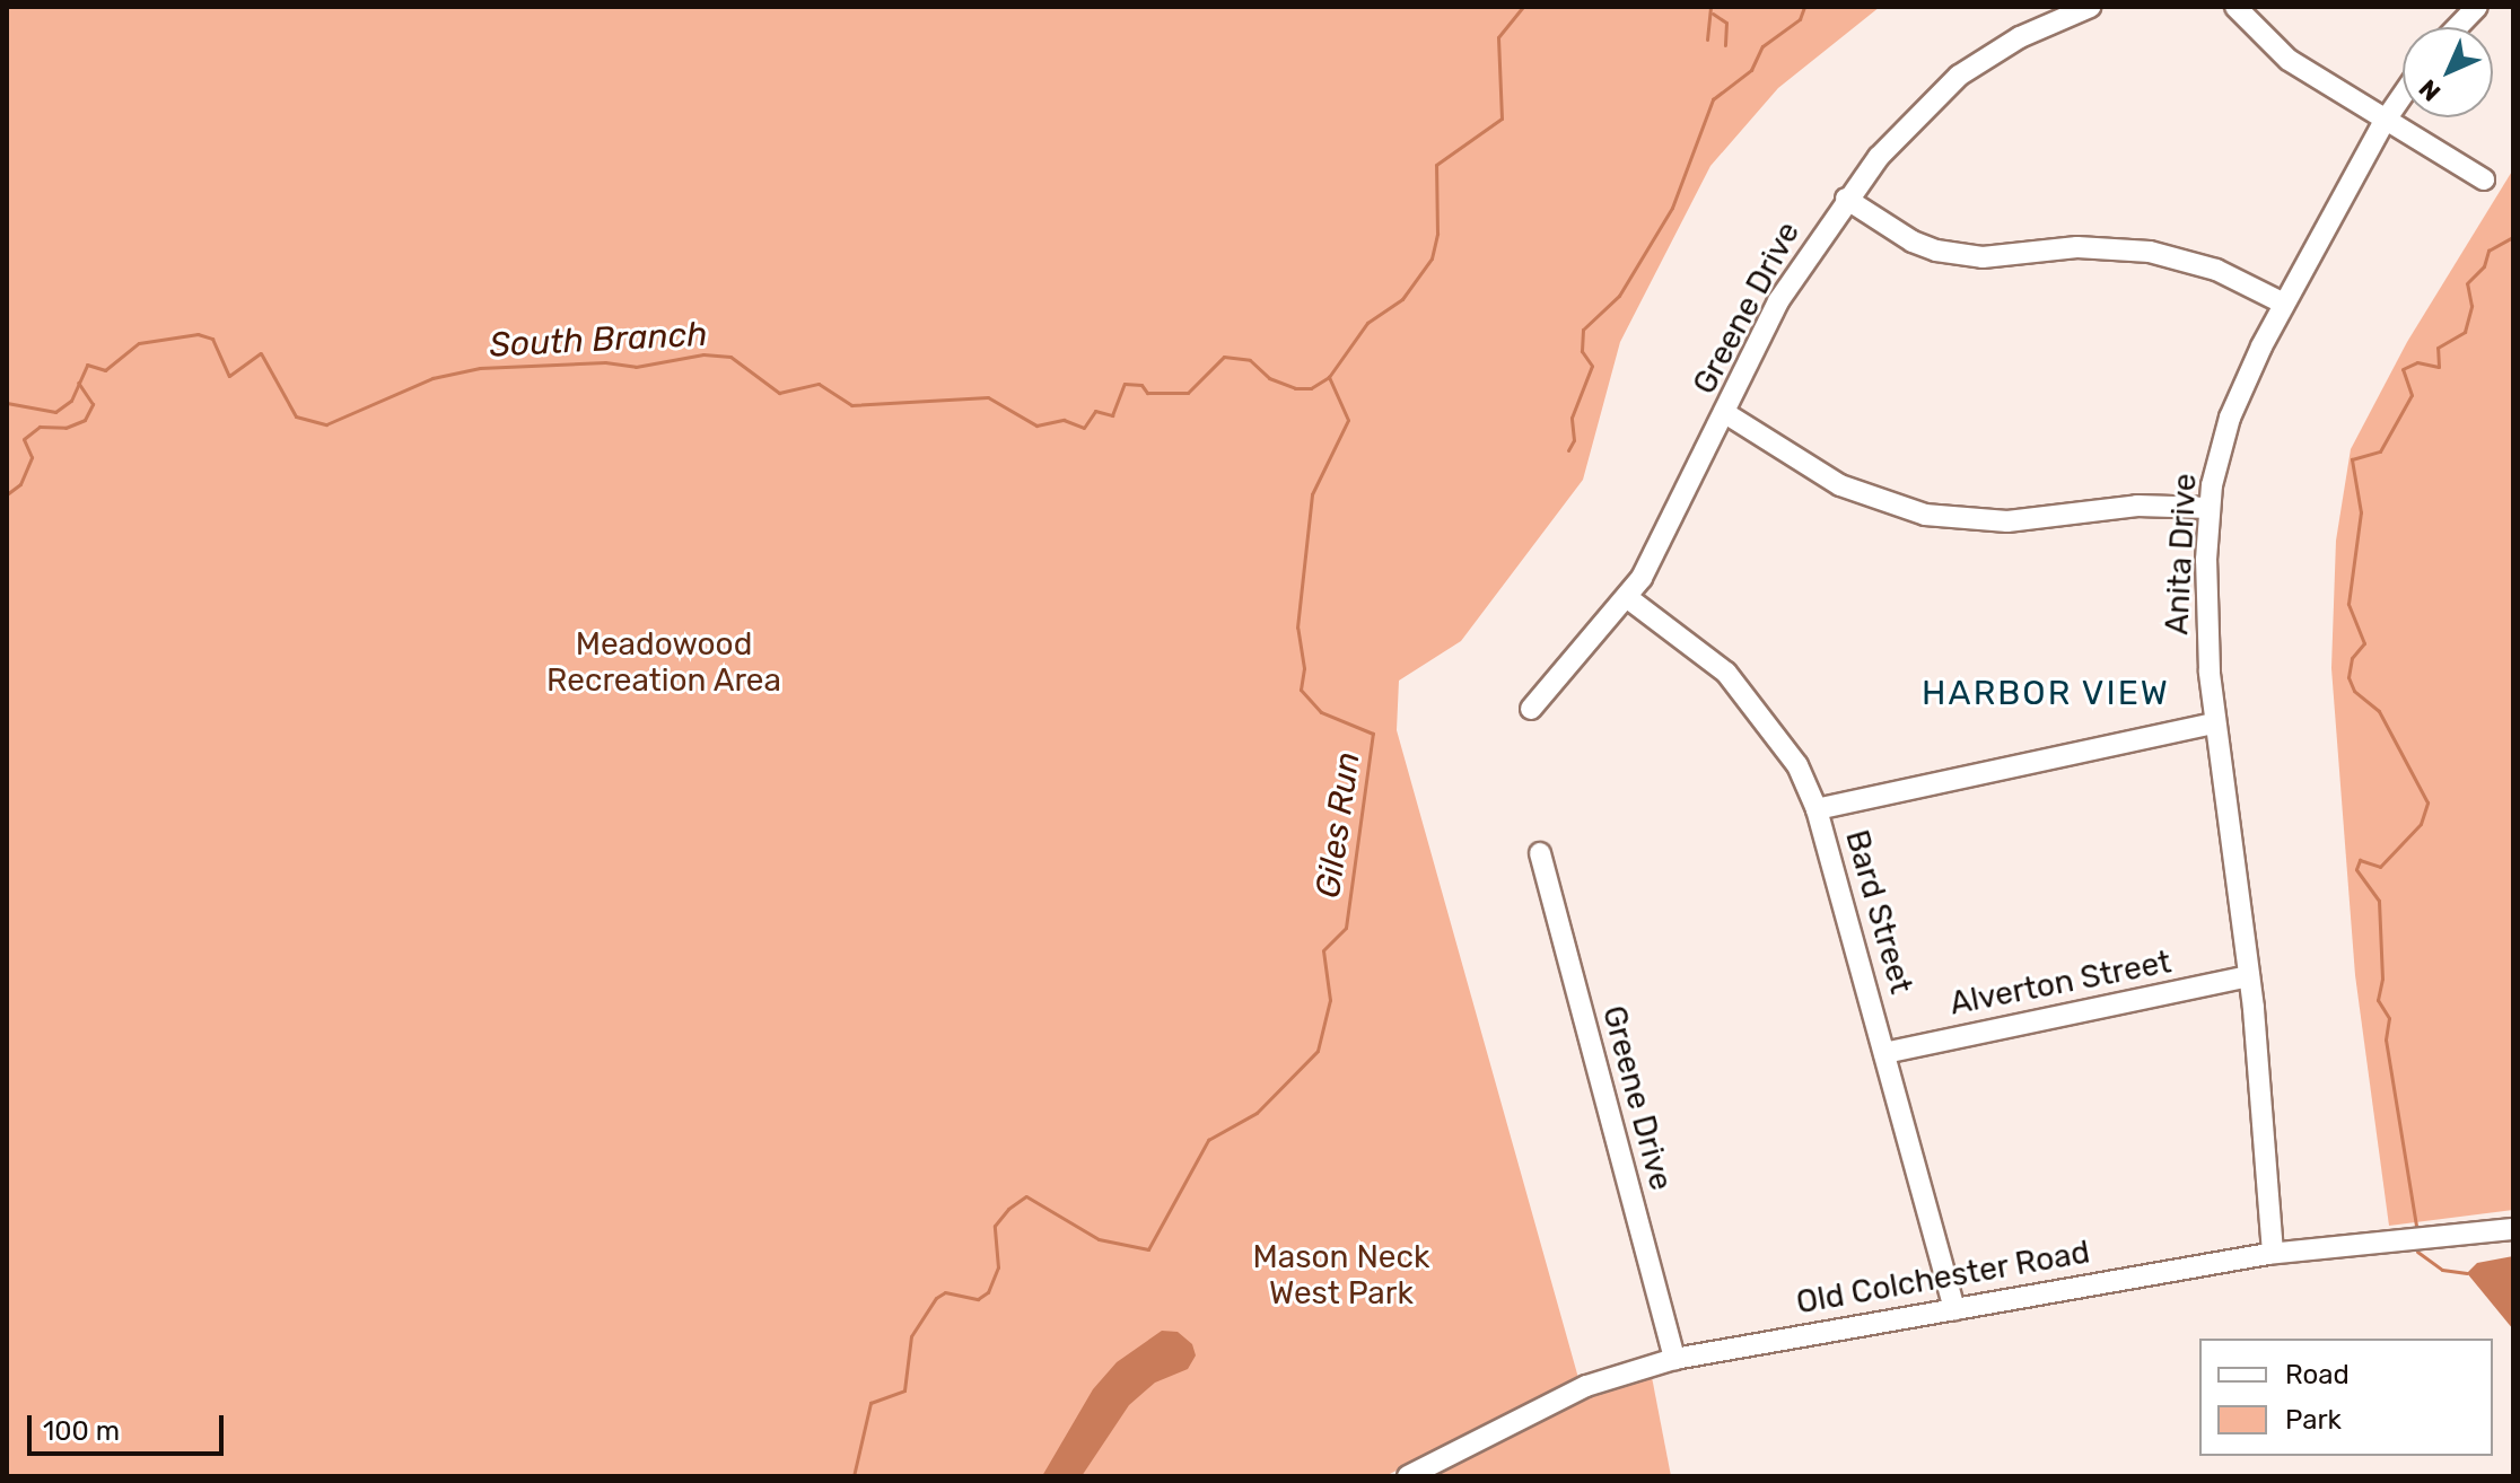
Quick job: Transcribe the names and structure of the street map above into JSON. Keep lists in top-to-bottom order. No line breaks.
{"streets":{"street":["Greene Drive","Anita Drive","Bard Street","Alverton Street","Old Colchester Road"]},"crossings":[["Greene Drive","Bard Street"],["Greene Drive","Old Colchester Road"],["Anita Drive","Alverton Street"],["Anita Drive","Old Colchester Road"],["Bard Street","Alverton Street"],["Bard Street","Old Colchester Road"]],"districts":["HARBOR VIEW"],"water":["South Branch","Giles Run"],"parks":["Meadowood Recreation Area","Mason Neck West Park"],"legend":["Road","Park"],"scale_bar":"100 m","north":"bottom left"}
